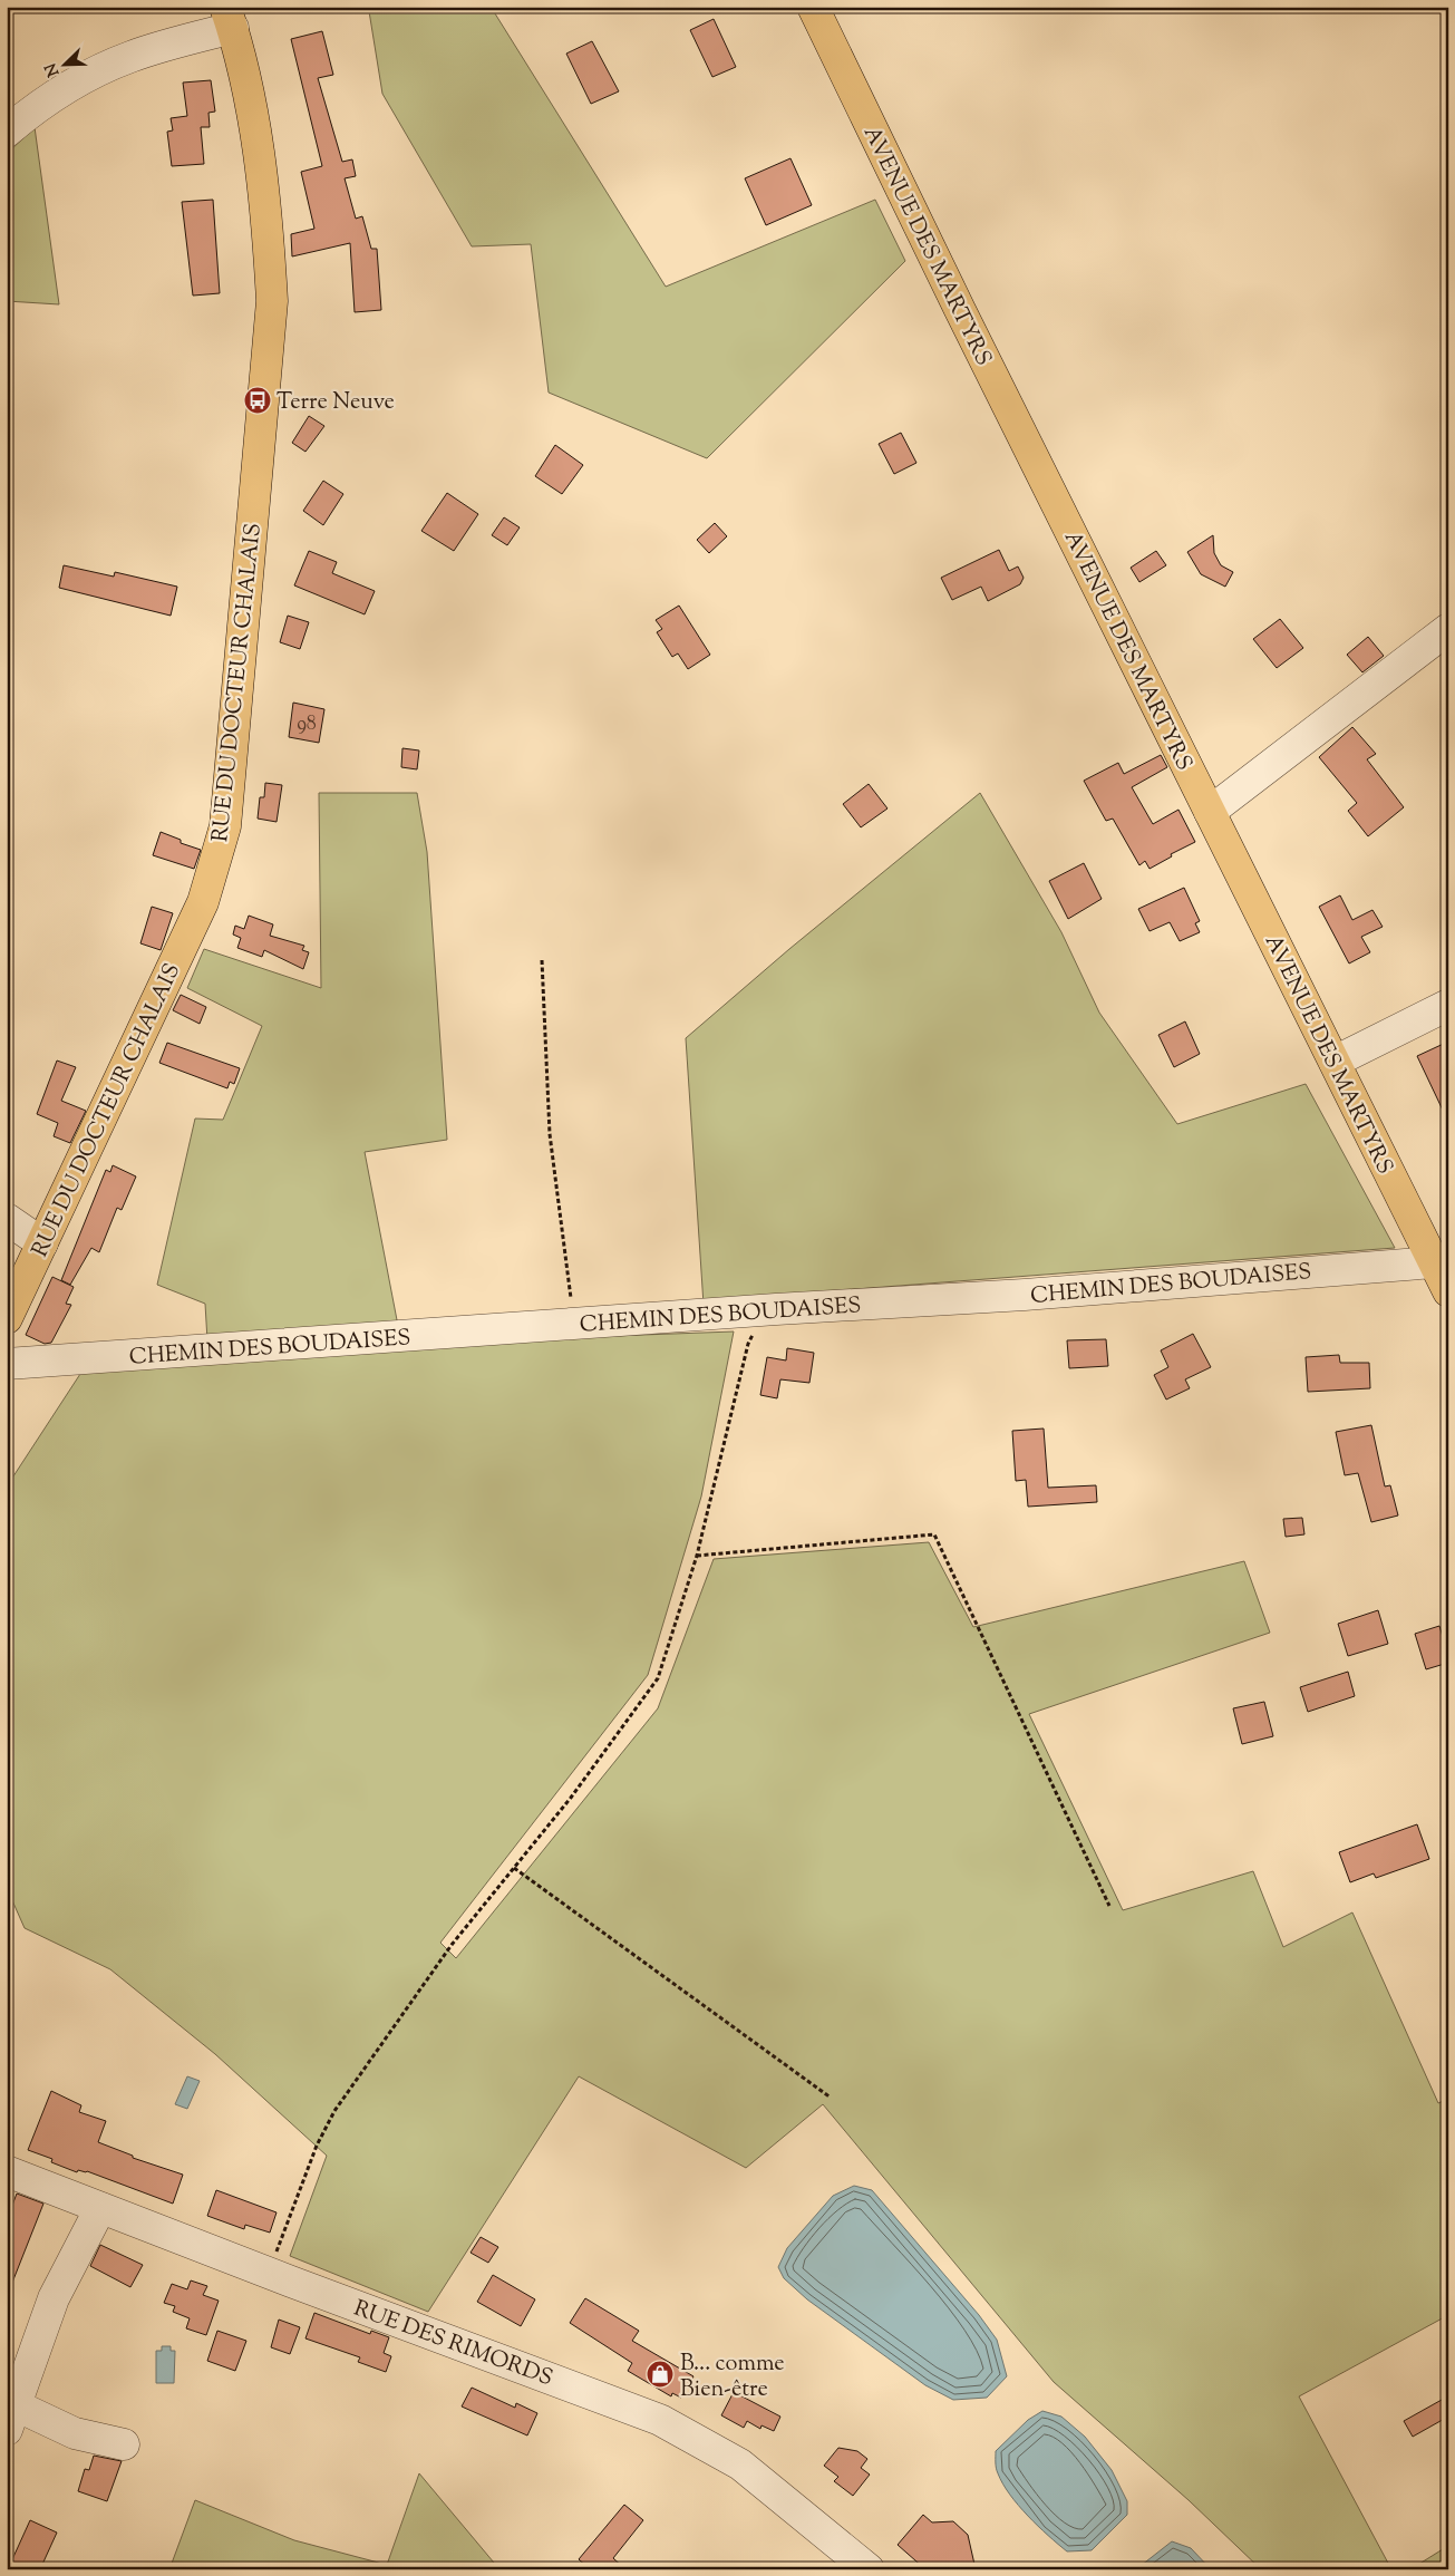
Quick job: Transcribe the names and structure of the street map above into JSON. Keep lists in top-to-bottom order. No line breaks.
{"streets":{"main road":["AVENUE DES MARTYRS","RUE DU DOCTEUR CHALAIS"],"street":["CHEMIN DES BOUDAISES","RUE DES RIMORDS"]},"crossings":[["AVENUE DES MARTYRS","CHEMIN DES BOUDAISES"]],"places":{"bus stop":["Terre Neuve"],"shop":["B... comme Bien-être"]},"house_numbers":["98"],"north":"bottom left"}
